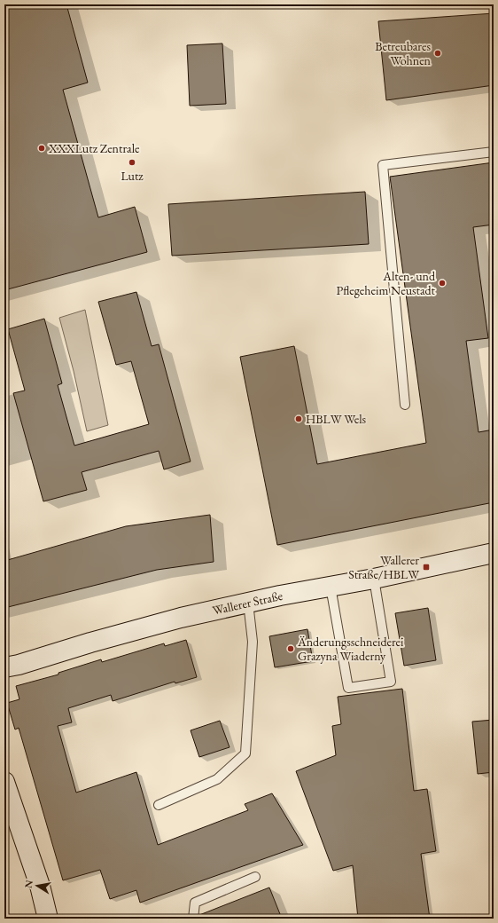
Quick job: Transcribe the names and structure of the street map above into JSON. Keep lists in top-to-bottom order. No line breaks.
{"streets":{"street":["Wallerer Straße"]},"places":{"other":["Betreubares Wohnen","XXXLutz Zentrale","Lutz","Alten- und Pflegeheim Neustadt","HBLW Wels","Änderungsschneiderei Grazyna Wiaderny"],"transit":["Wallerer Straße/HBLW"]},"north":"left"}
